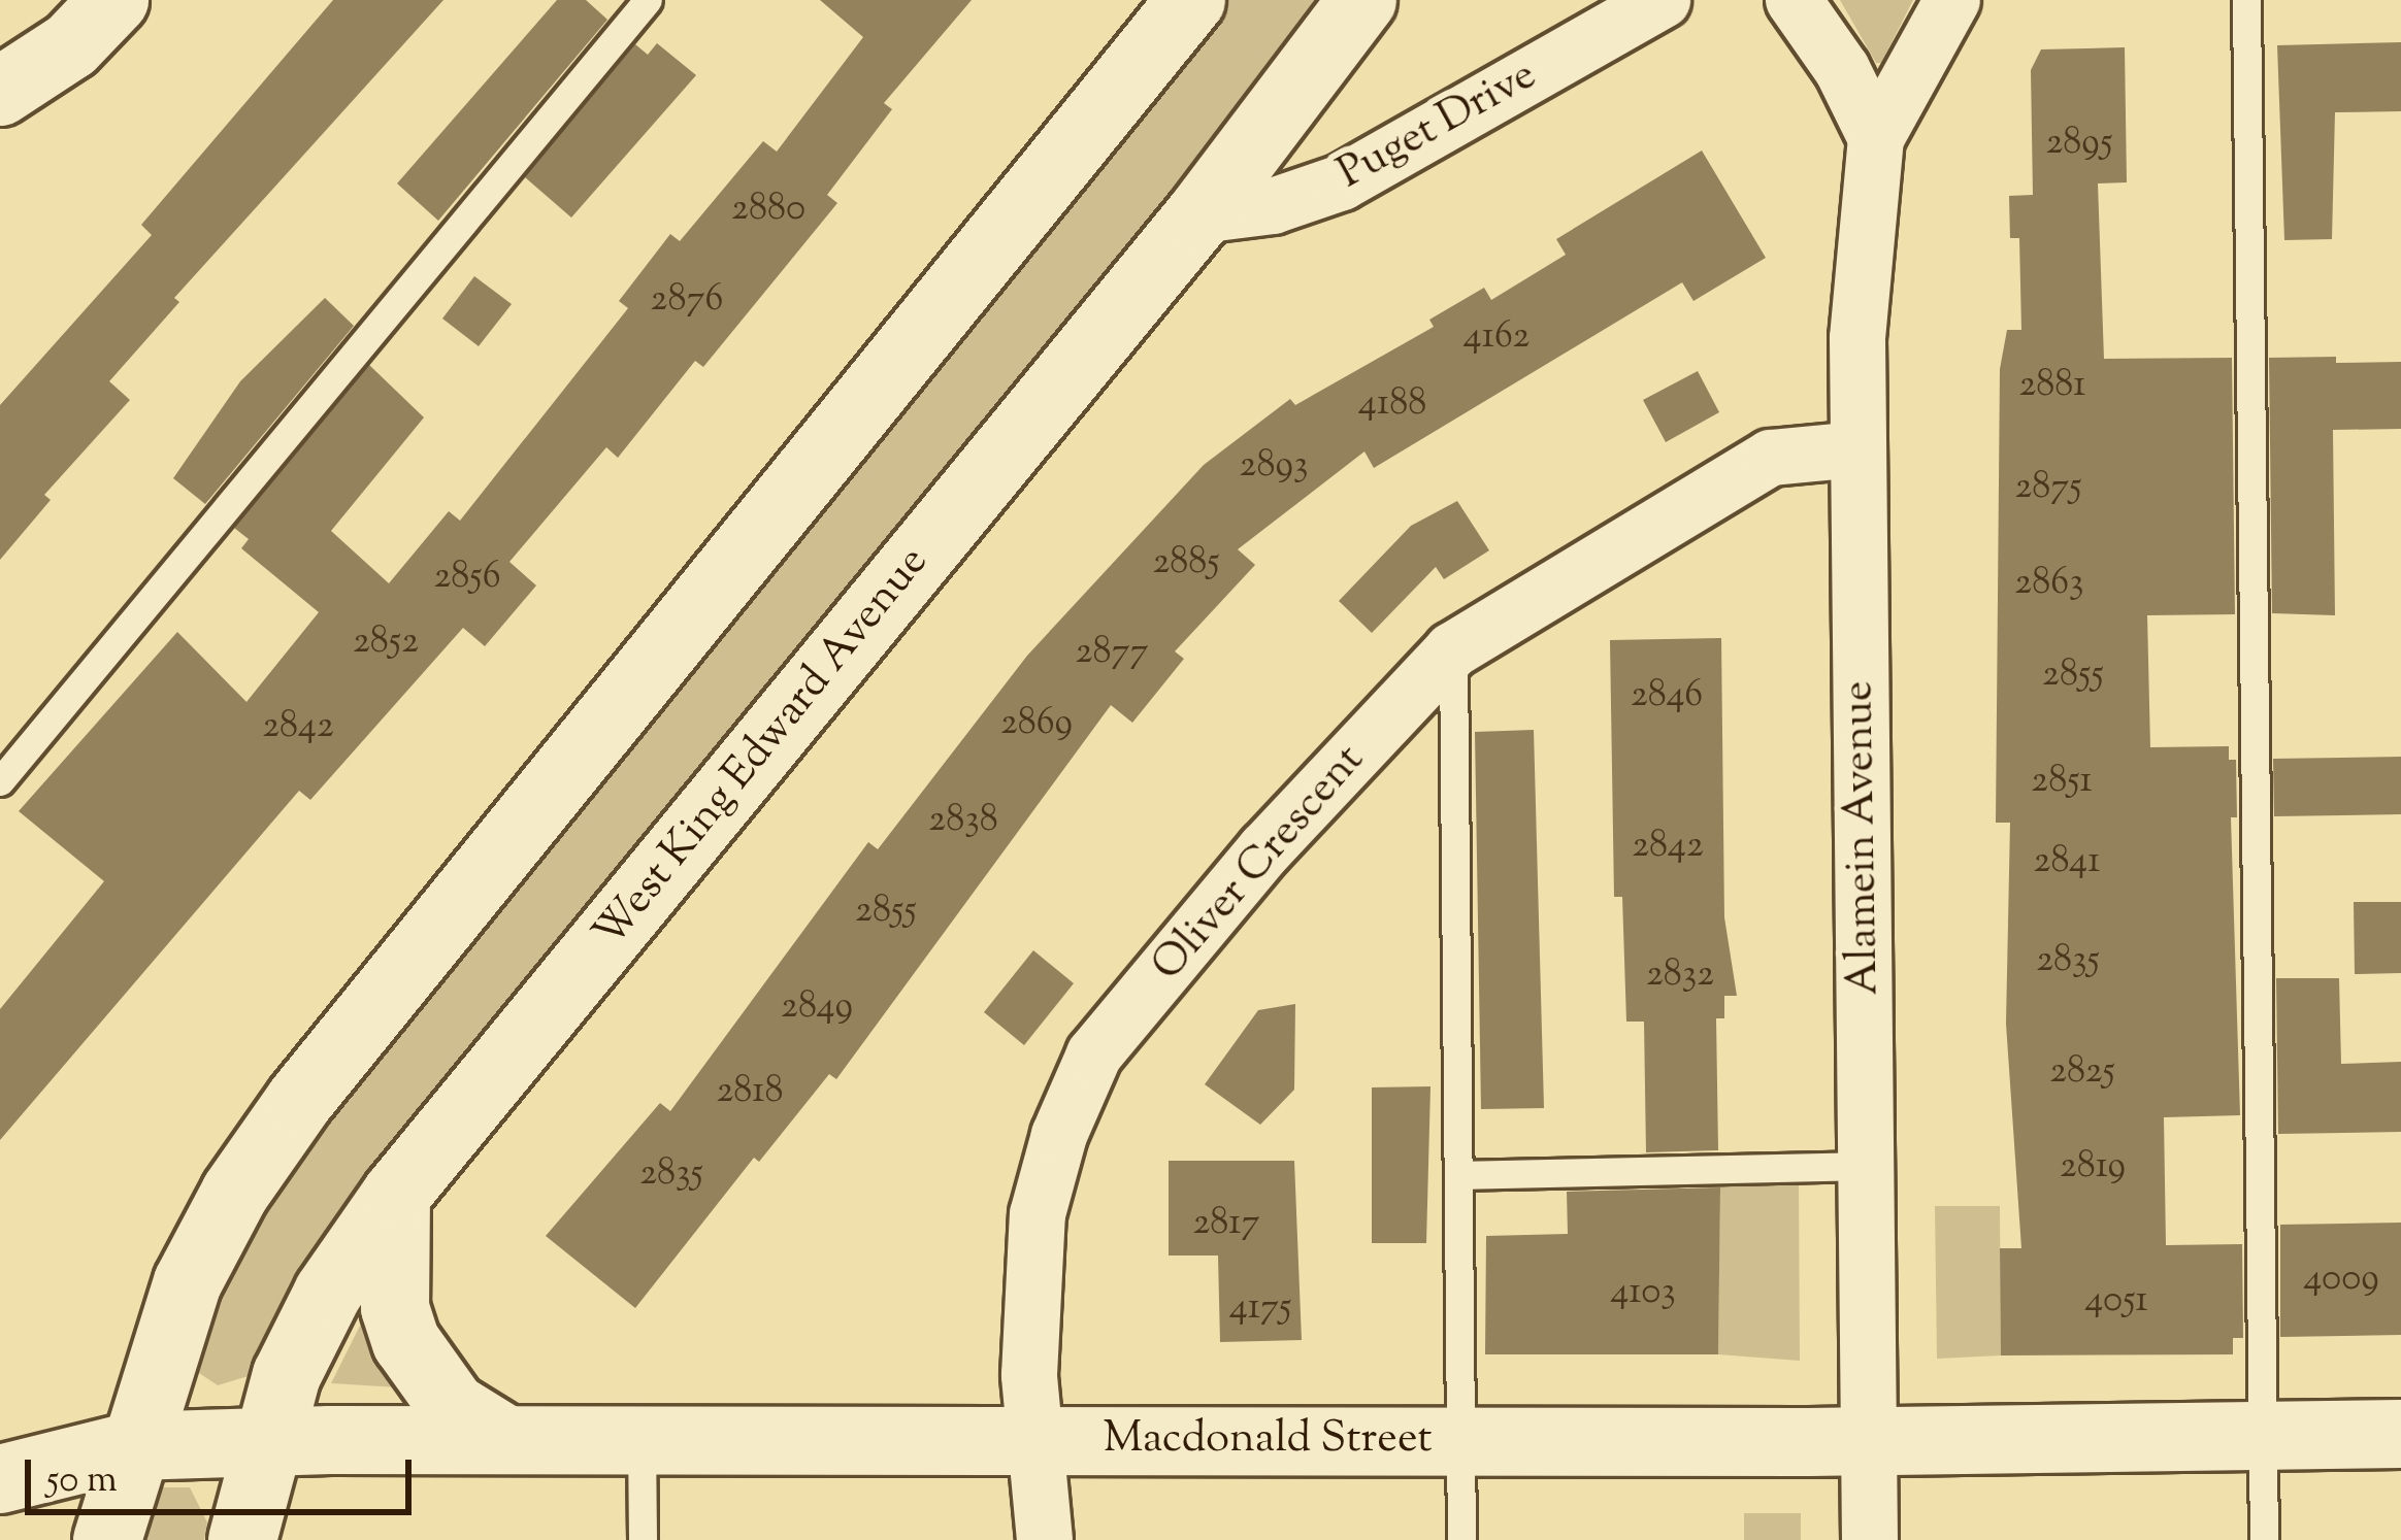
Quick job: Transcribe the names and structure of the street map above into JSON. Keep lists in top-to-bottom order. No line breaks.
{"streets":{"main road":["West King Edward Avenue","Macdonald Street"],"street":["Puget Drive","Alamein Avenue","Oliver Crescent"]},"crossings":[["Puget Drive","West King Edward Avenue"],["West King Edward Avenue","Macdonald Street"],["Alamein Avenue","Oliver Crescent"],["Alamein Avenue","Macdonald Street"],["Oliver Crescent","Macdonald Street"]],"house_numbers":["2895","2880","2876","4162","2881","4188","2893","2875","2885","2856","2863","2852","2877","2855","2846","2869","2842","2851","2838","2842","2841","2855","2835","2832","2849","2825","2818","2819","2835","2817","4009","4103","4051","4175"],"scale_bar":"50 m"}
